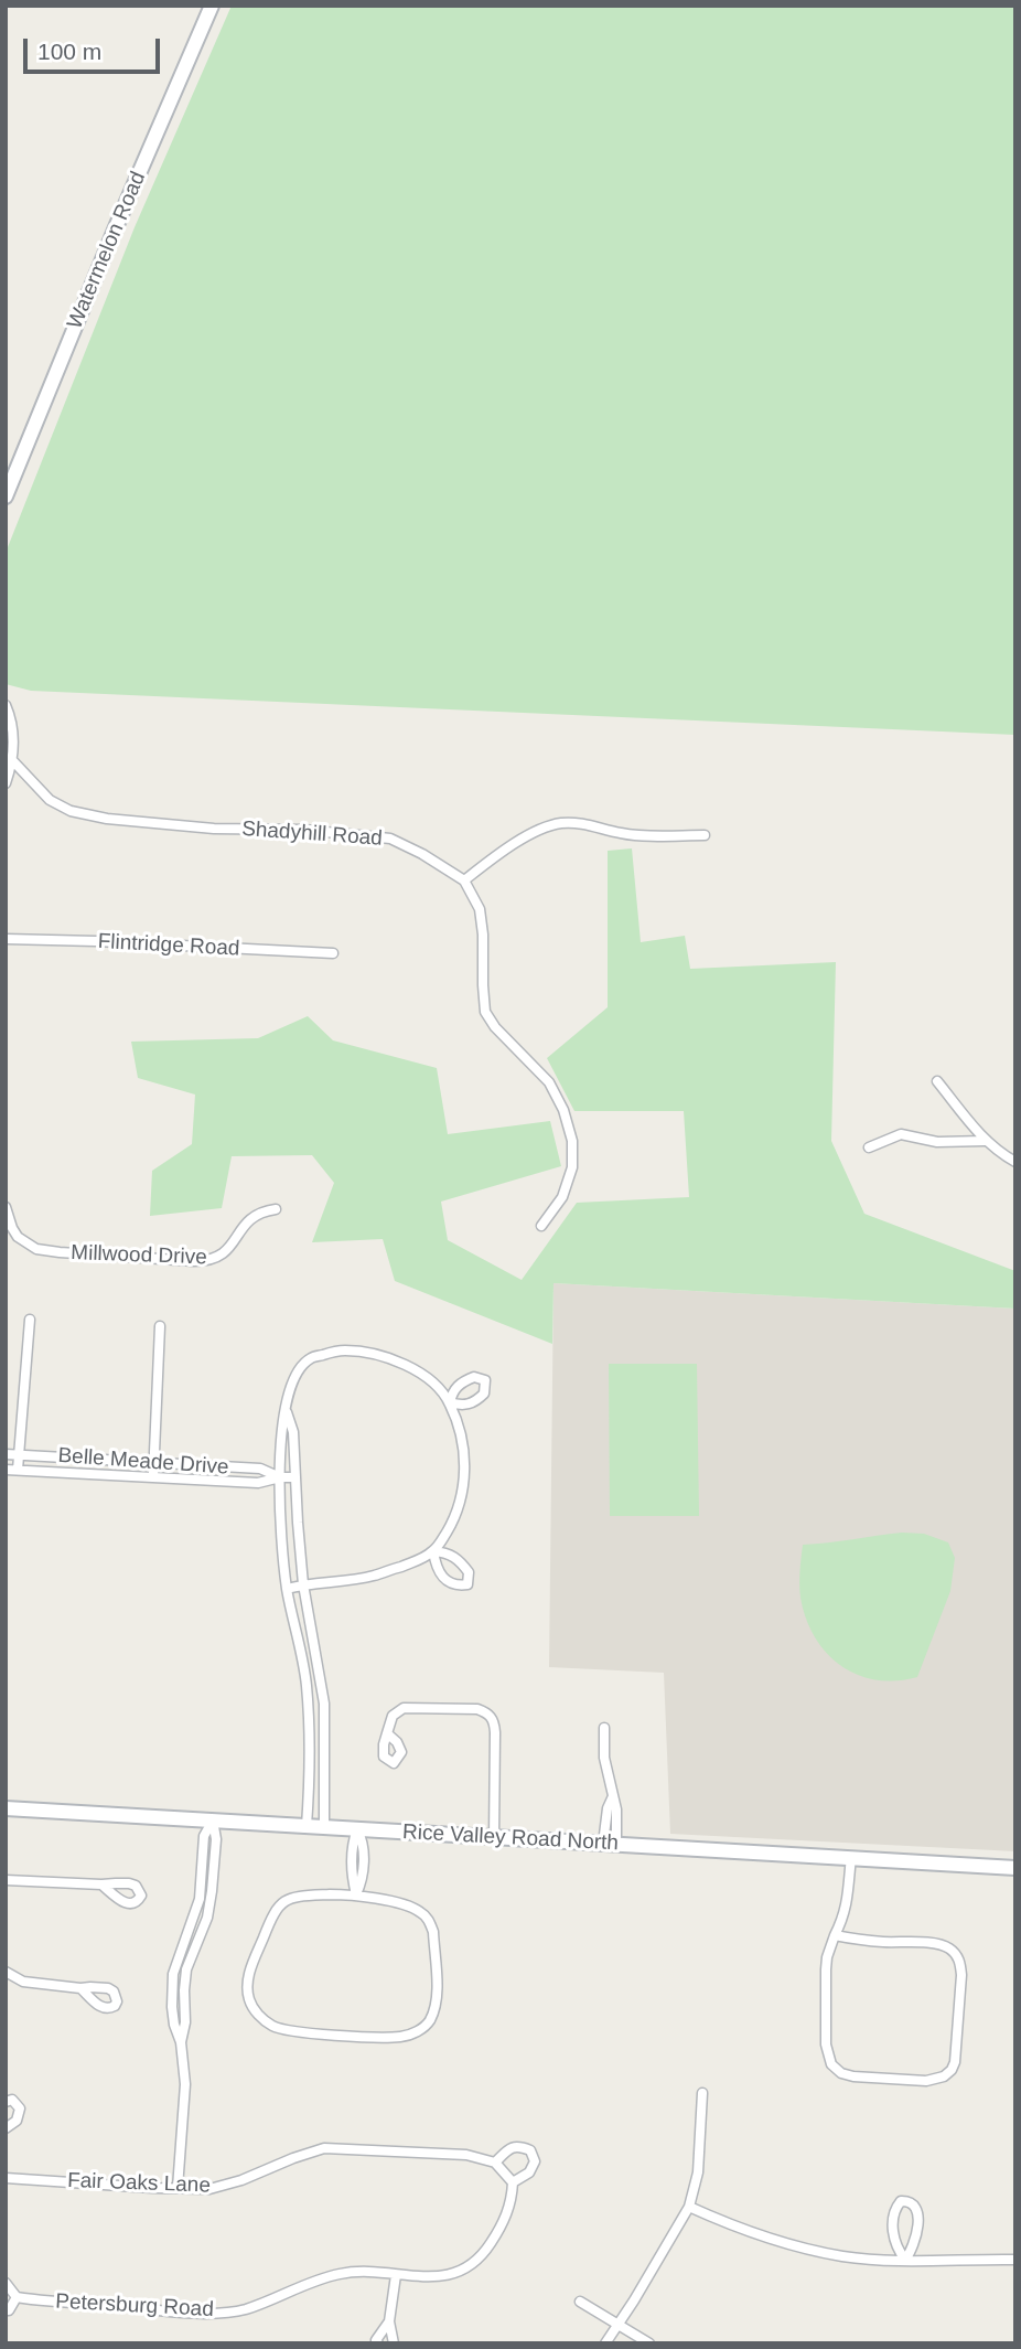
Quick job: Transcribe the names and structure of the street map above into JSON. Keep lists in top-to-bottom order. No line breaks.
{"streets":{"street":["Watermelon Road","Shadyhill Road","Flintridge Road","Millwood Drive","Belle Meade Drive","Rice Valley Road North","Fair Oaks Lane","Petersburg Road"]},"crossings":[["Fair Oaks Lane","Petersburg Road"]],"scale_bar":"100 m"}
